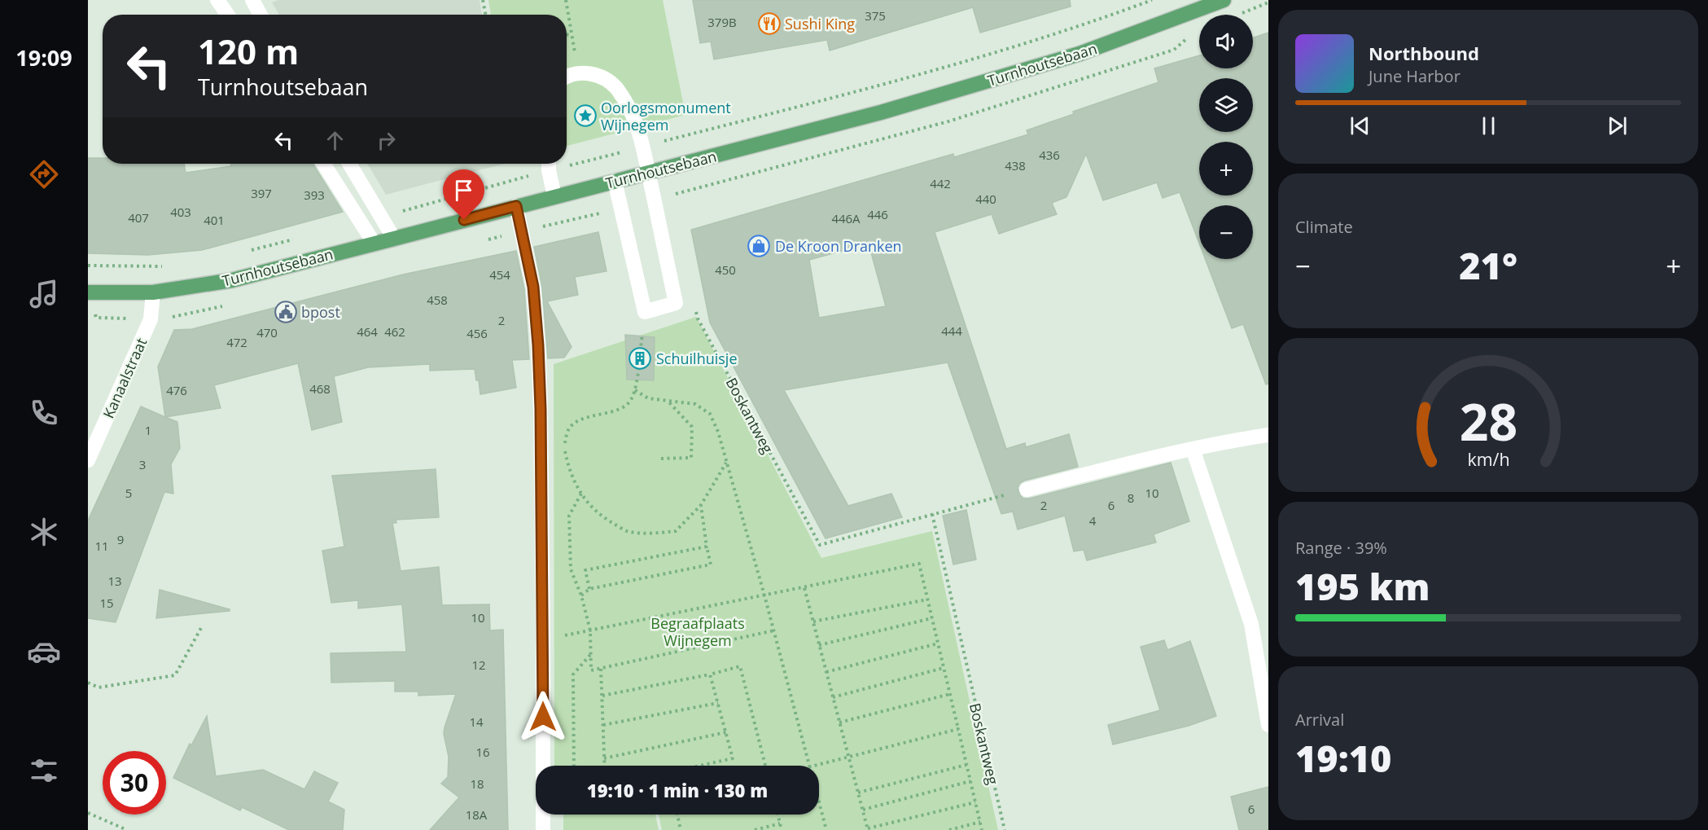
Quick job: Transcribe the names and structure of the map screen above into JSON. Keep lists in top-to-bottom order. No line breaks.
{"streets":{"main road":["Turnhoutsebaan"],"street":["Kanaalstraat"],"path":["Boskantweg"]},"crossings":[["Turnhoutsebaan","Kanaalstraat"]],"parks":["Begraafplaats Wijnegem"],"places":{"restaurant":["Sushi King"],"place":["Oorlogsmonument Wijnegem"],"shop":["De Kroon Dranken"],"public building":["bpost"],"building":["Schuilhuisje"]},"house_numbers":["375","379B","436","438","442","397","393","440","403","446","407","446A","401","450","454","458","2","444","464","462","470","456","472","468","476","1","3","5","10","8","2","6","4","9","11","13","15","10","12","14","16","18","6","18A"],"page":{"tabs":"19:09","map_buttons":["+","−"],"turn":["120 m","Turnhoutsebaan"],"song":["Northbound","June Harbor"],"tile":["Climate",["Range · 39%","195 km"],["Arrival","19:10"]],"heat":["−","21°","+"],"limit":"30","trip":"19:10 · 1 min · 130 m","gauge":["28","km/h"]}}
